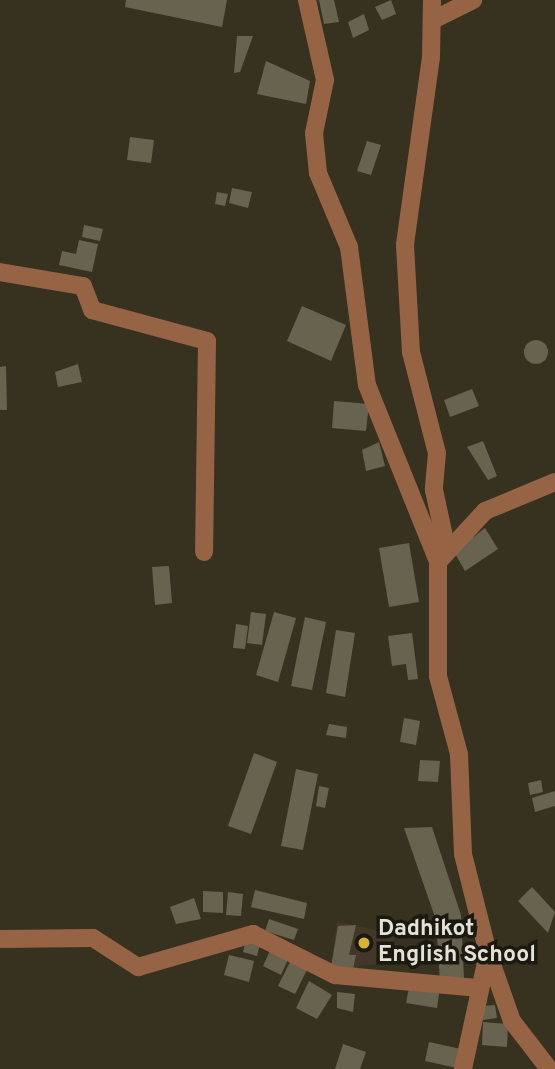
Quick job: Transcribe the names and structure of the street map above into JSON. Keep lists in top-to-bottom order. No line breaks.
{"places":["Dadhikot English School"]}
